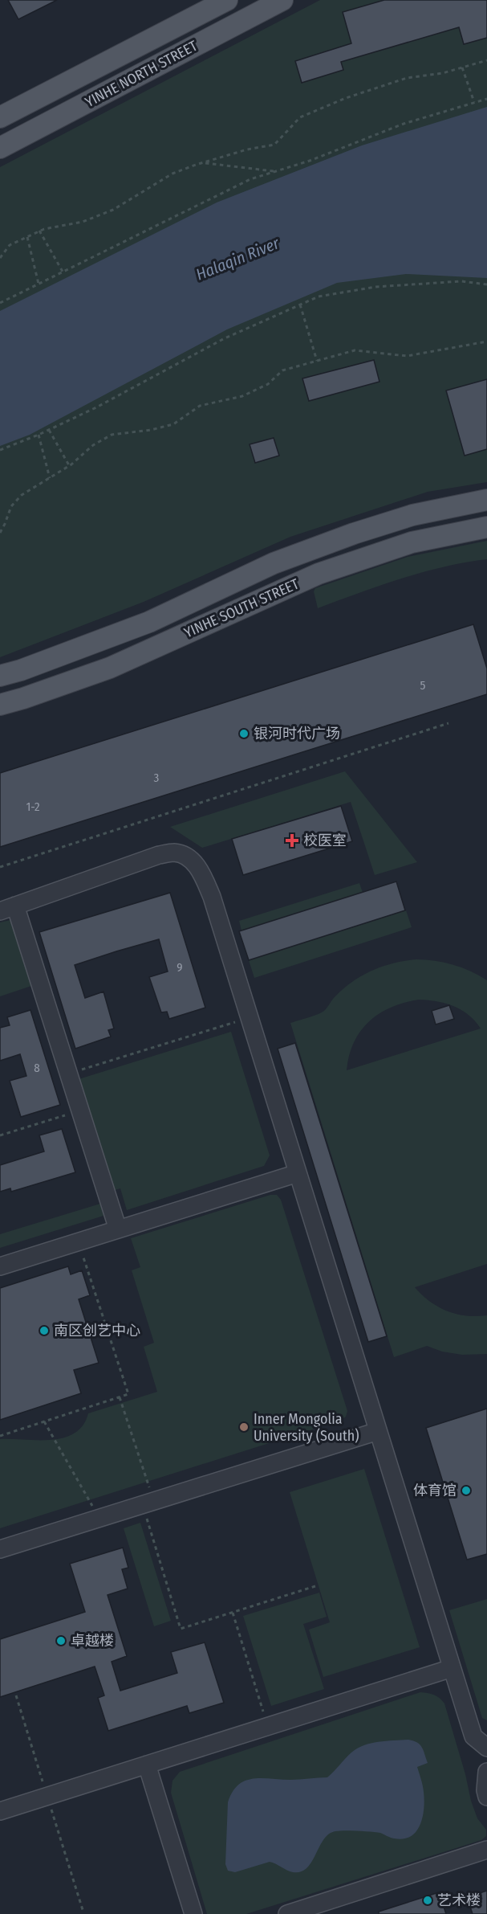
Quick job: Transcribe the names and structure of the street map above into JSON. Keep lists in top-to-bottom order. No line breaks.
{"streets":{"main road":["YINHE NORTH STREET","YINHE SOUTH STREET"]},"water":["Halaqin River"],"places":{"other":["银河时代广场","南区创艺中心","Inner Mongolia University (South)","体育馆","卓越楼","艺术楼"],"health":["校医室"]},"house_numbers":["5","3","1-2","9","8"]}
